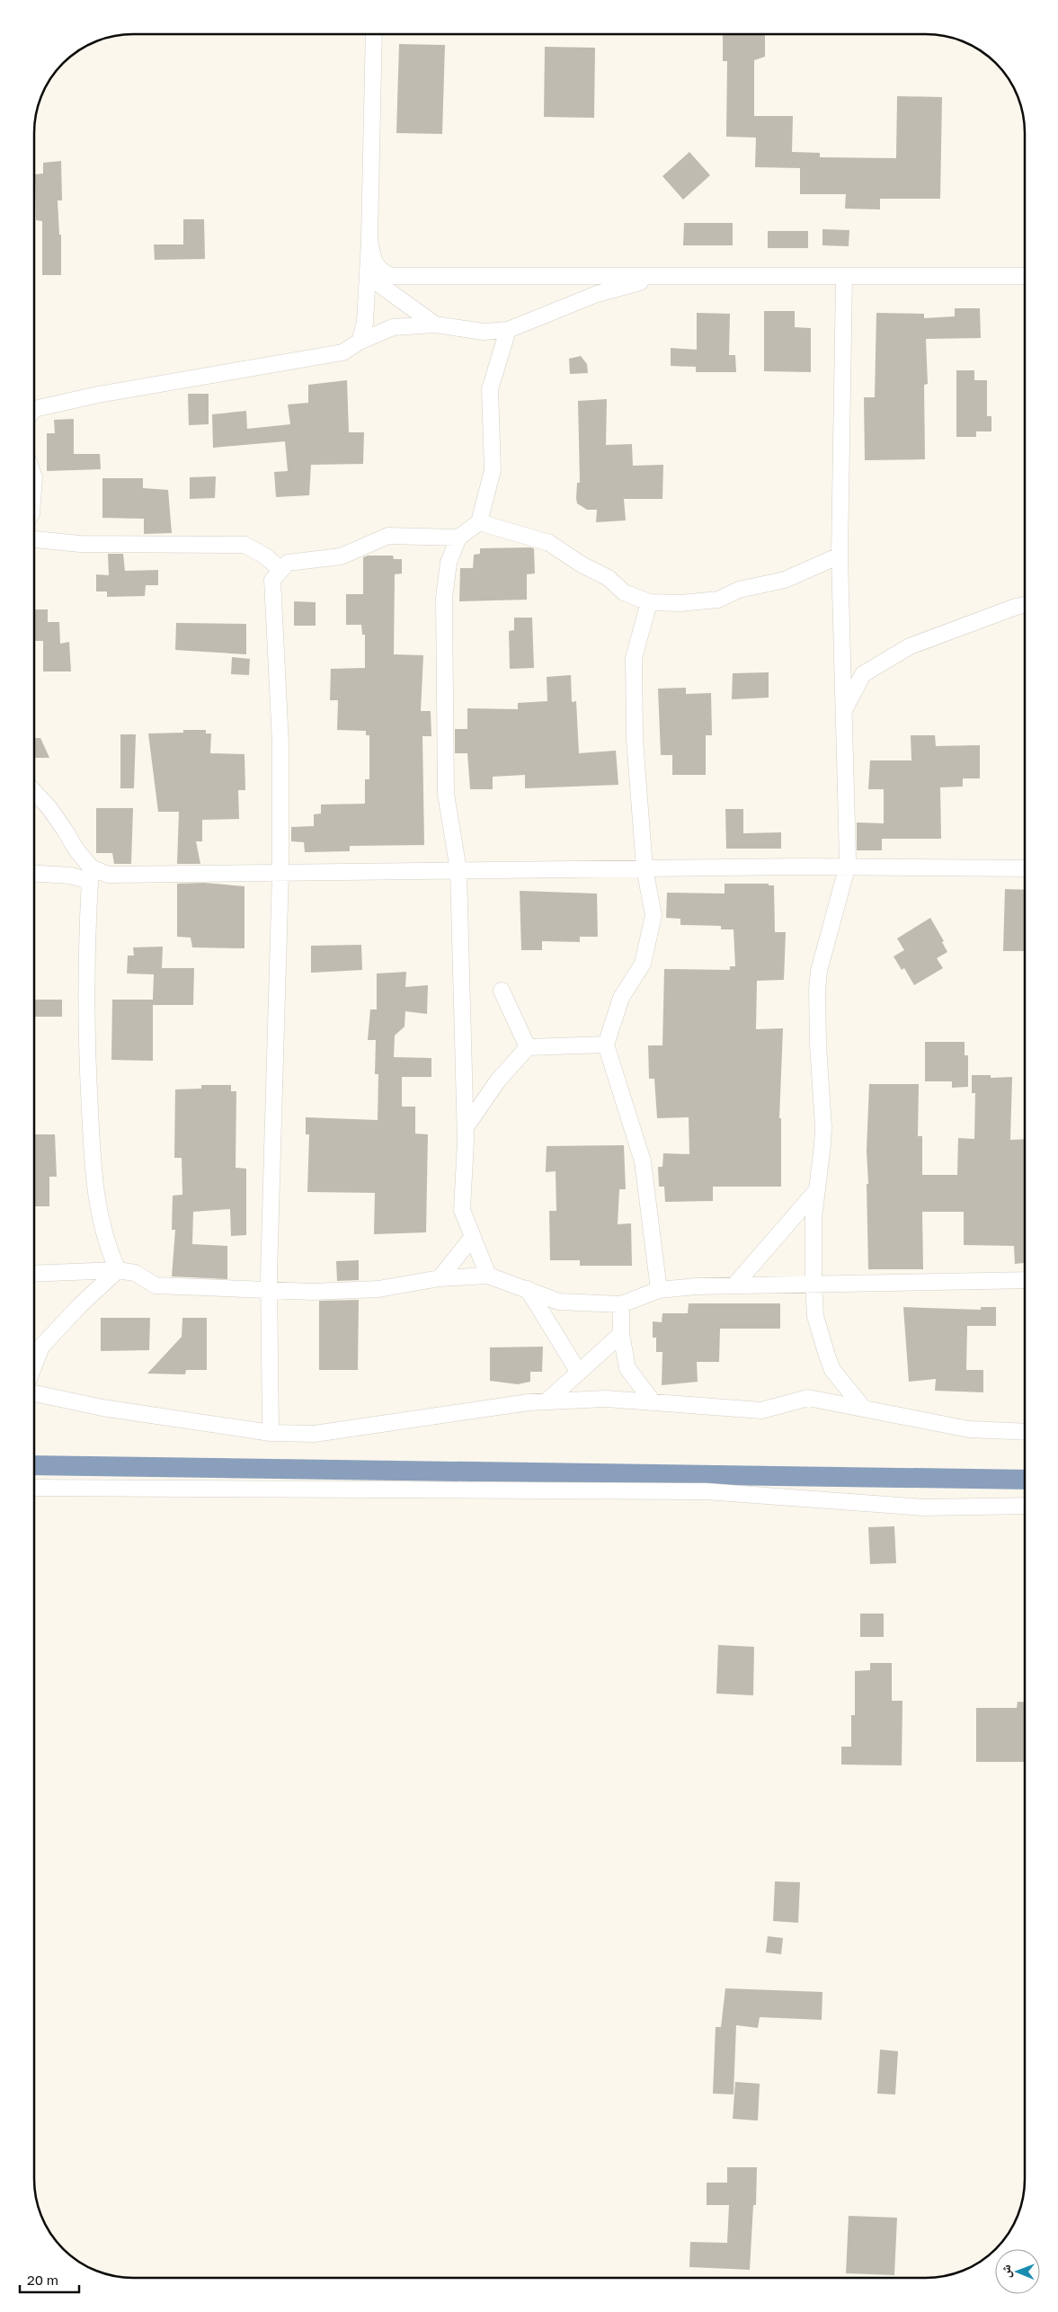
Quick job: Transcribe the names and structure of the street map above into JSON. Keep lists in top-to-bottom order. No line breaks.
{"scale_bar":"20 m","north":"left"}
